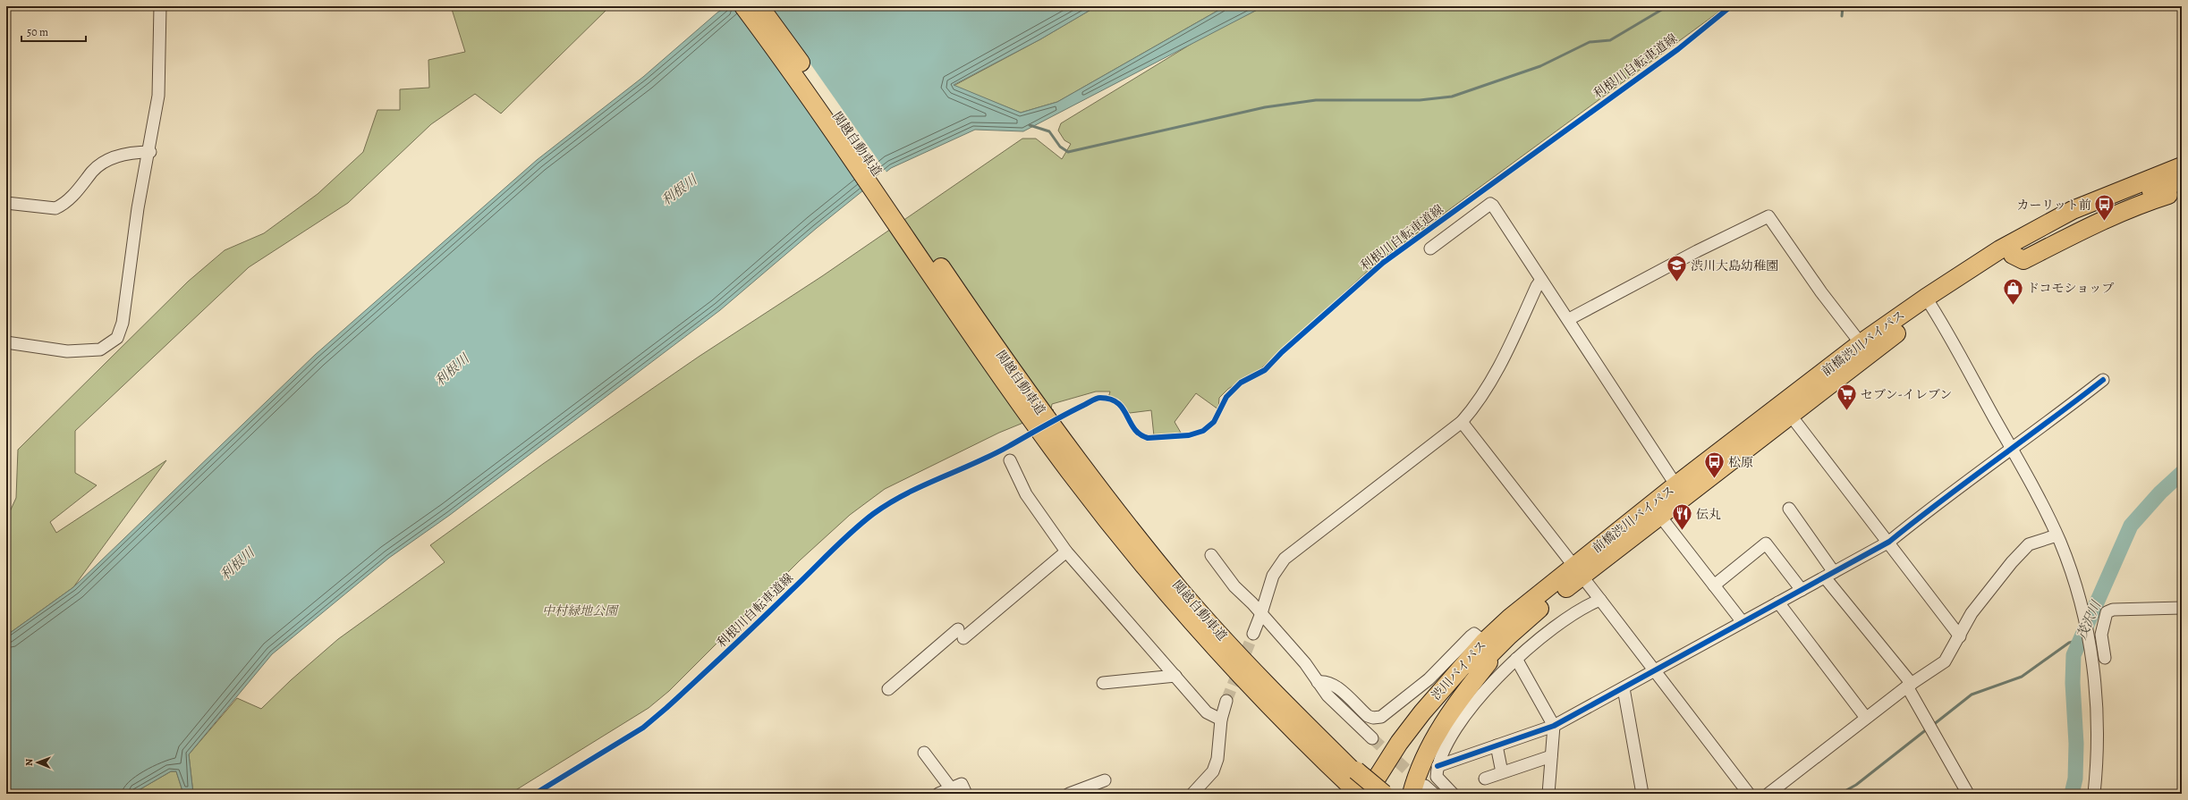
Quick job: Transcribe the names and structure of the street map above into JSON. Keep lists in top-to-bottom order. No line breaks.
{"streets":{"highway":["関越自動車道","前橋渋川バイパス","渋川バイパス"],"cycle path":["利根川自転車道線"]},"crossings":[["前橋渋川バイパス","渋川バイパス"]],"water":["利根川","茂沢川"],"parks":["中村緑地公園"],"places":{"bus stop":["カーリット前","松原"],"school or university":["渋川大島幼稚園"],"shop":["ドコモショップ"],"supermarket":["セブン-イレブン"],"restaurant":["伝丸"]},"scale_bar":"50 m","north":"left"}
